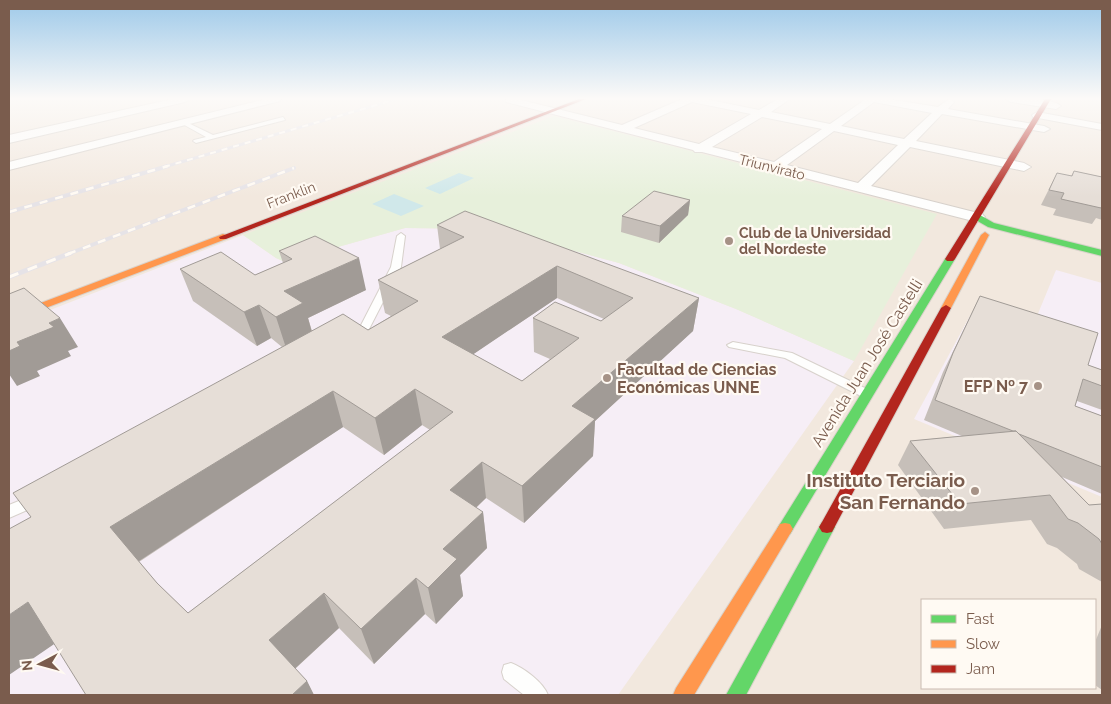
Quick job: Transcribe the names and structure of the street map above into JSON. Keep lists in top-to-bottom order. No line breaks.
{"streets":{"main road":["Franklin","Avenida Juan José Castelli"],"street":["Triunvirato"]},"crossings":[["Triunvirato","Avenida Juan José Castelli"]],"places":["Club de la Universidad del Nordeste","Facultad de Ciencias Económicas UNNE","EFP Nº 7","Instituto Terciario San Fernando"],"legend":["Fast","Slow","Jam"],"north":"left"}
